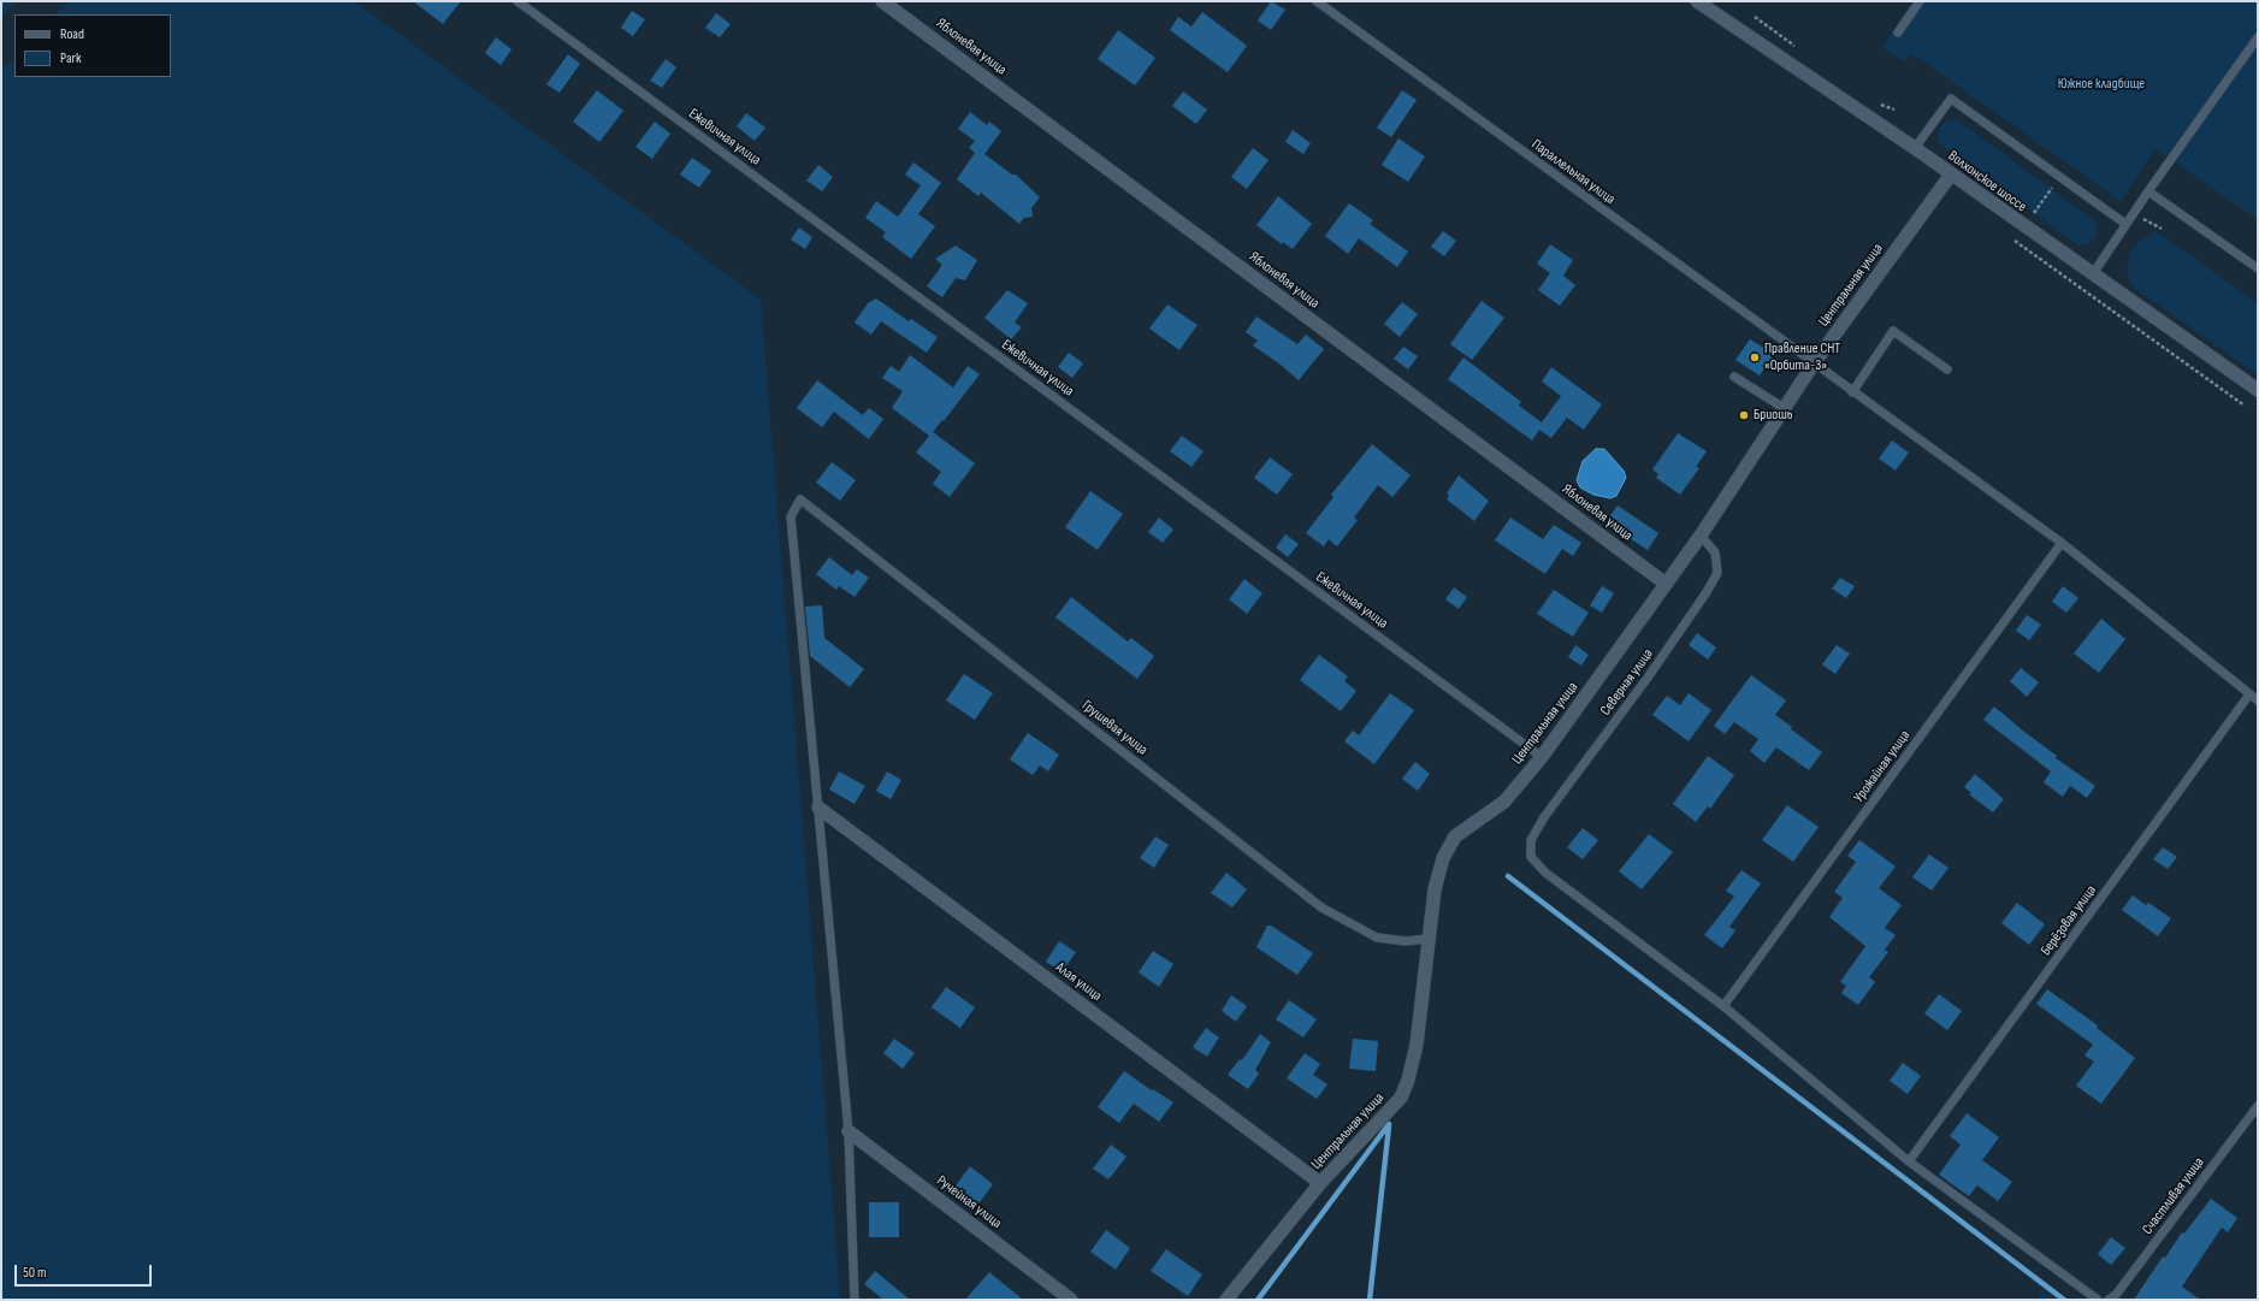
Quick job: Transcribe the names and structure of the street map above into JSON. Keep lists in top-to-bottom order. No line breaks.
{"streets":{"street":["Яблоневая улица","Волхонское шоссе","Центральная улица","Алая улица","Ручейная улица"],"lane":["Ежевичная улица","Параллельная улица","Северная улица","Грушевая улица","Урожайная улица","Берёзовая улица","Счастливая улица"]},"crossings":[["Яблоневая улица","Центральная улица"],["Ежевичная улица","Центральная улица"],["Параллельная улица","Центральная улица"],["Параллельная улица","Урожайная улица"],["Параллельная улица","Берёзовая улица"],["Волхонское шоссе","Центральная улица"],["Центральная улица","Северная улица"],["Центральная улица","Грушевая улица"],["Центральная улица","Алая улица"],["Северная улица","Урожайная улица"],["Грушевая улица","Алая улица"]],"parks":["Южное кладбище"],"places":["Правление СНТ «Орбита-3»","Бриошь"],"legend":["Road","Park"],"scale_bar":"50 m"}
